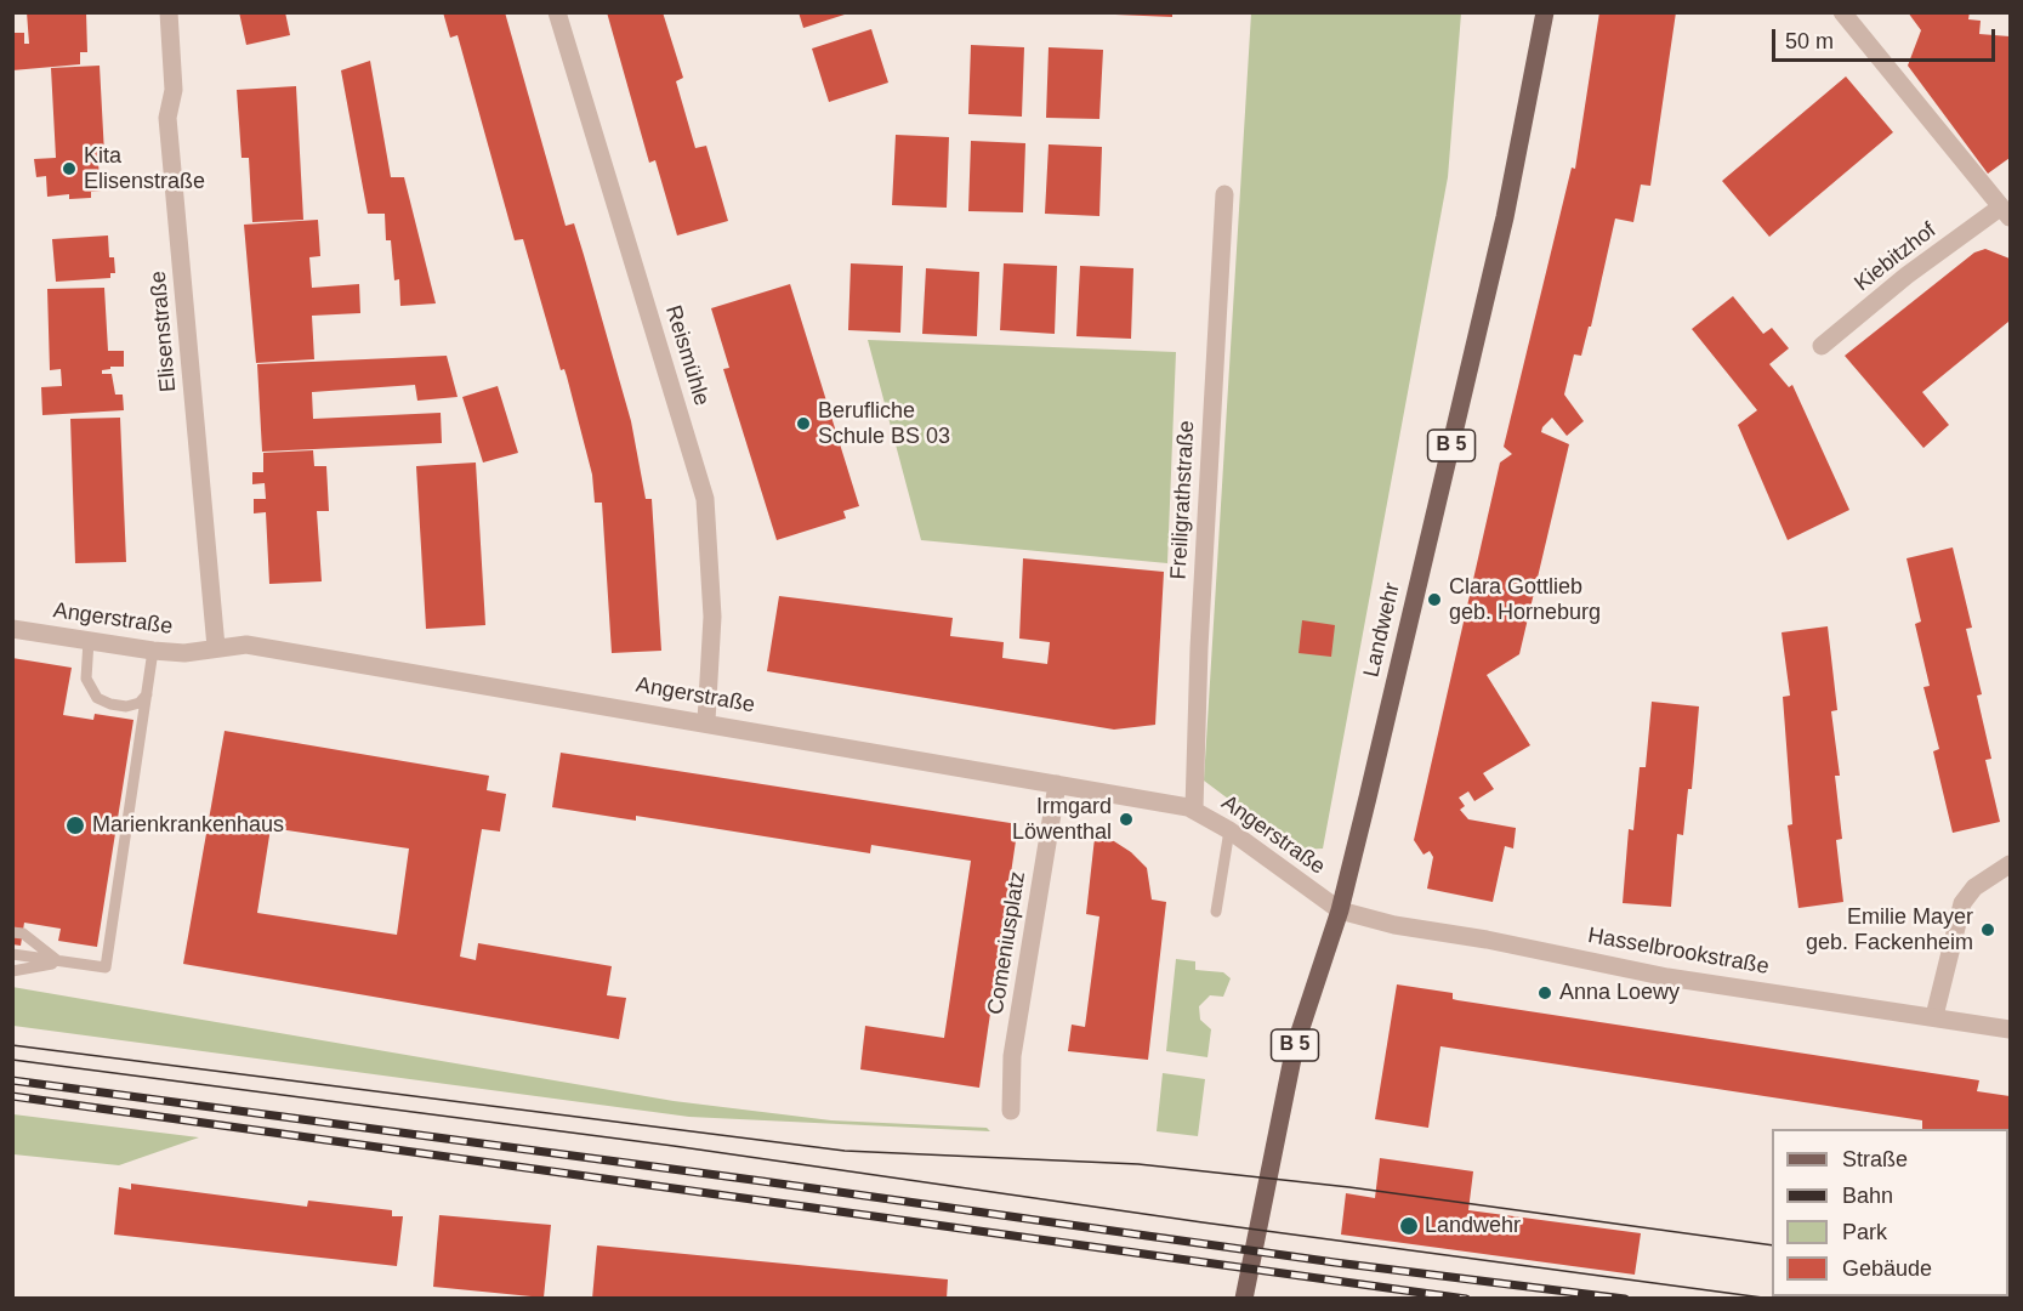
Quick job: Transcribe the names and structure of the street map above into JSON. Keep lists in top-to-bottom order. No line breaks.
{"streets":{"main road":["B 5","Landwehr"],"street":["Kiebitzhof","Elisenstraße","Reismühle","Freiligrathstraße","Angerstraße","Comeniusplatz","Hasselbrookstraße"]},"crossings":[["Elisenstraße","Angerstraße"],["Reismühle","Angerstraße"],["Freiligrathstraße","Angerstraße"],["Angerstraße","Landwehr"],["Angerstraße","Comeniusplatz"],["Angerstraße","Hasselbrookstraße"],["Landwehr","Hasselbrookstraße"]],"places":["Kita Elisenstraße","Berufliche Schule BS 03","Clara Gottlieb geb. Horneburg","Irmgard Löwenthal","Marienkrankenhaus","Emilie Mayer geb. Fackenheim","Anna Loewy","Landwehr"],"legend":["Straße","Bahn","Park","Gebäude"],"scale_bar":"50 m"}
